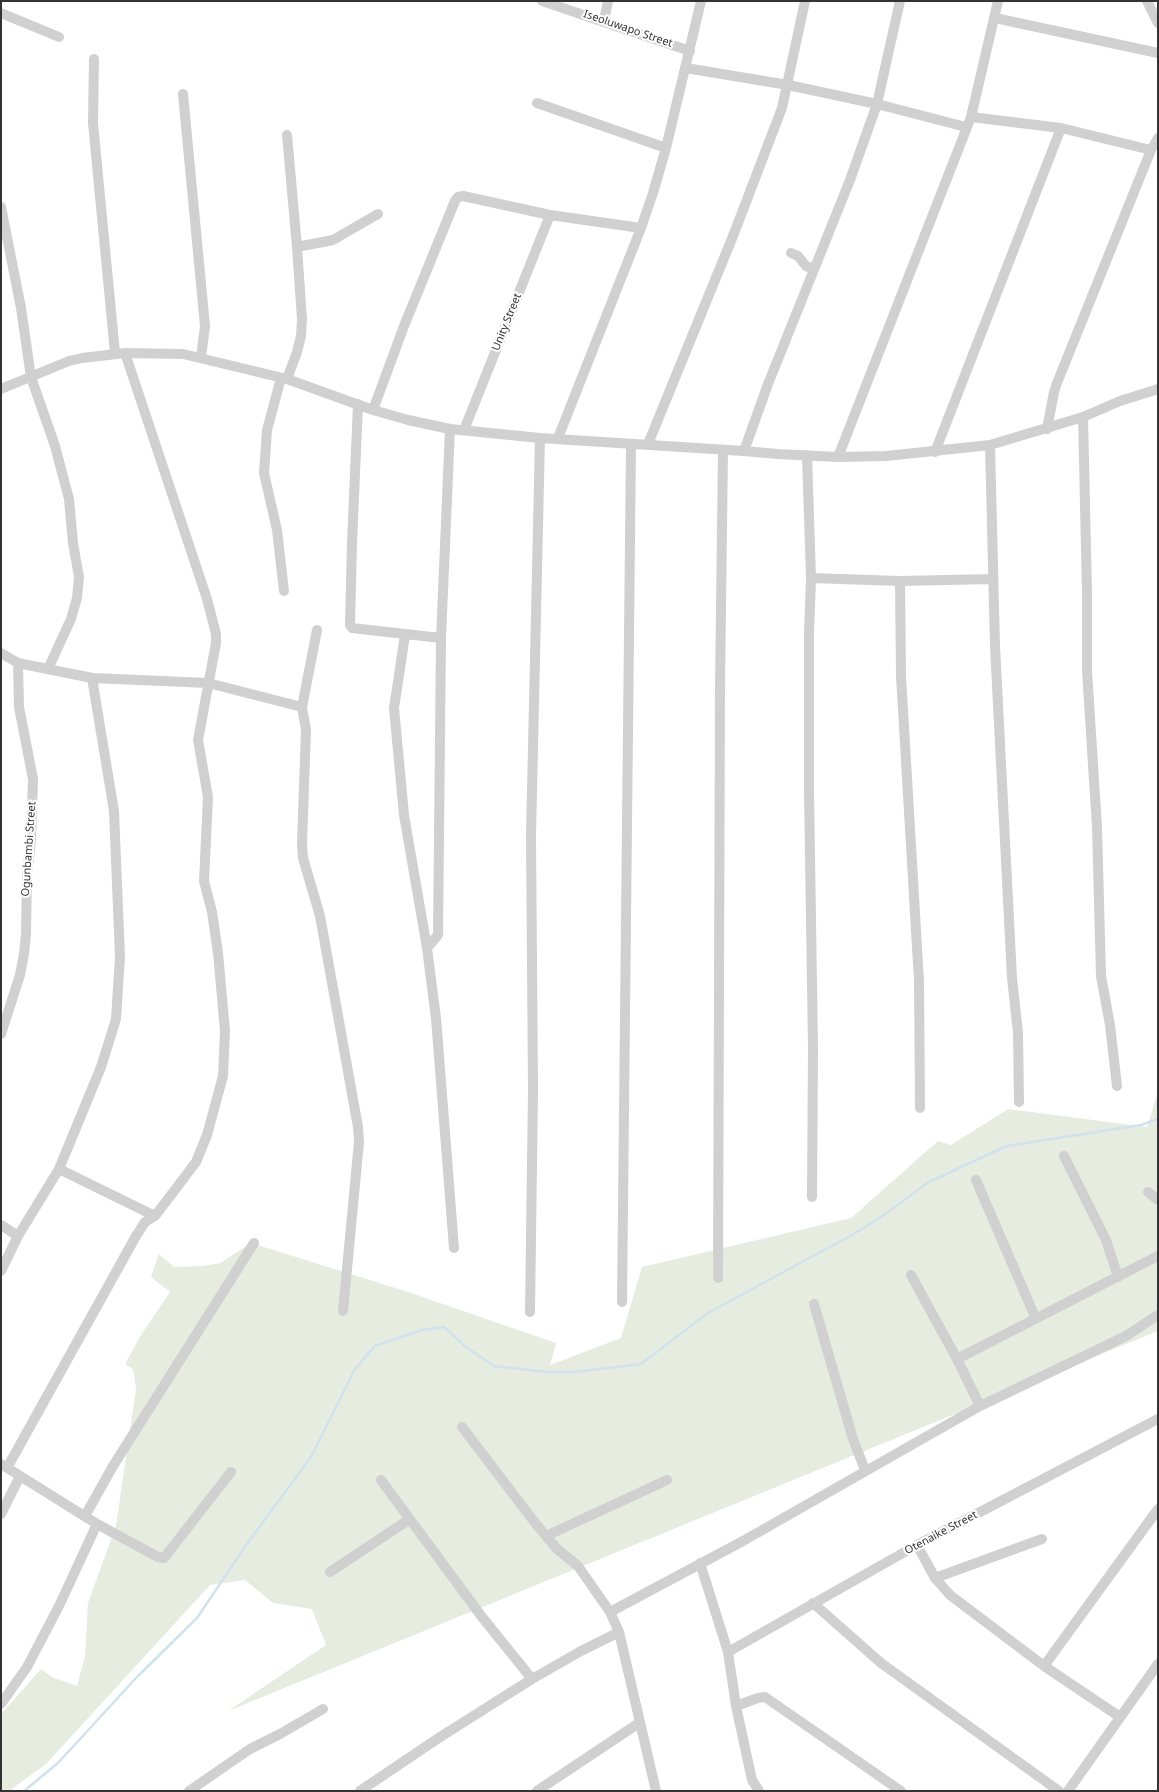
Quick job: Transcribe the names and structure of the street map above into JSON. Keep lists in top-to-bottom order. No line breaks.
{"streets":{"street":["Iseoluwapo Street","Unity Street","Ogunbambi Street","Otenaike Street"]}}
